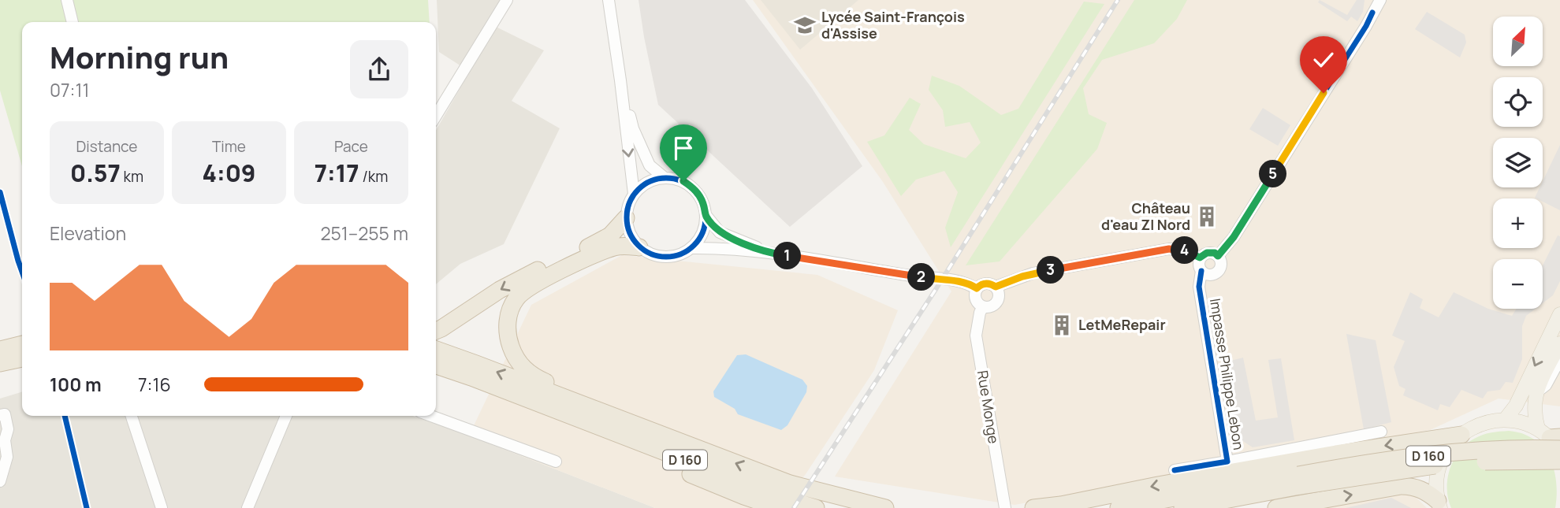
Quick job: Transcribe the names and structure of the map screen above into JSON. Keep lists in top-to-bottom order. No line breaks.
{"streets":{"highway":["D 160"],"street":["Impasse Philippe Lebon","Rue Monge"]},"places":{"school or university":["Lycée Saint-François d'Assise"],"building":["Château d'eau ZI Nord","LetMeRepair"]},"north":"top right","page":{"map_buttons":["+","−"],"heading":["Morning run","07:11"],"stats":[["Distance","0.57 km"],["Time","4:09"],["Pace","7:17 /km"]],"pins":["5","4","1","3","2"],"chart":["Elevation","251–255 m"],"list":[{"name":"100 m","note":"7:16"}]}}
